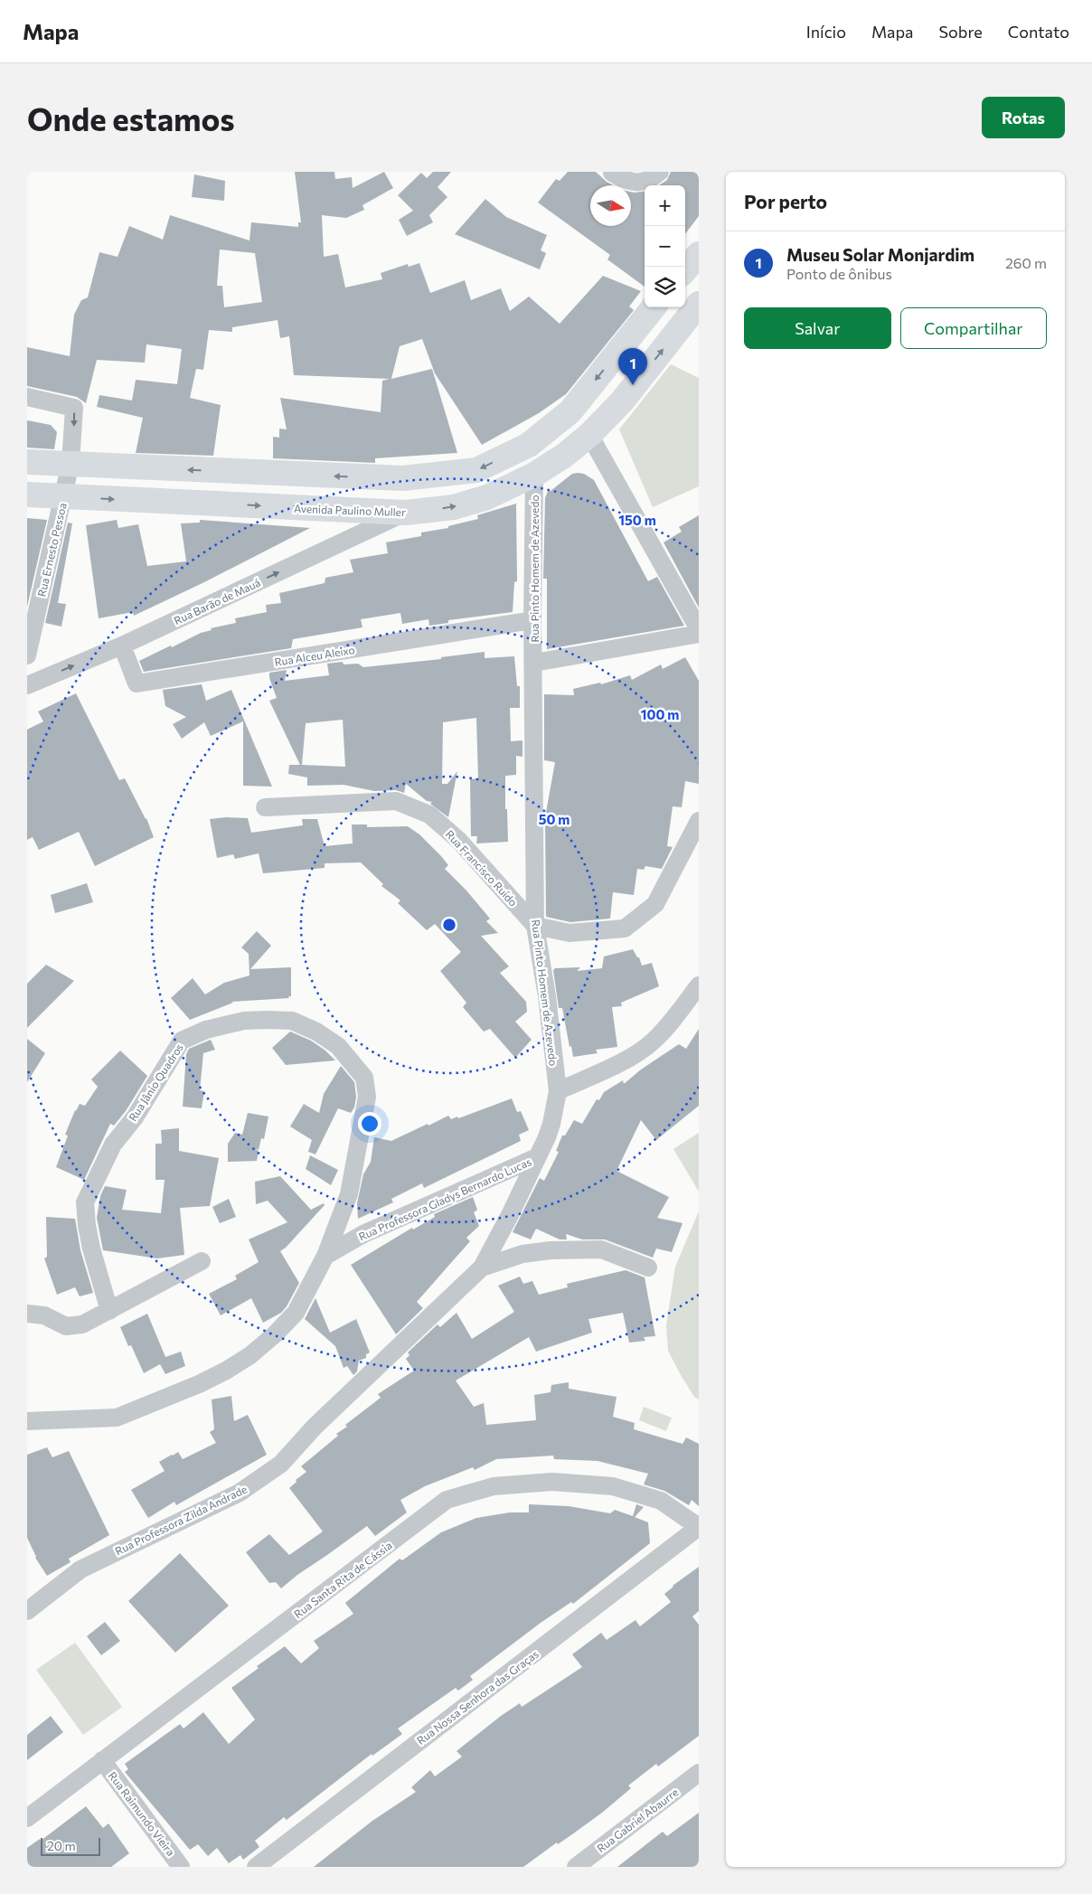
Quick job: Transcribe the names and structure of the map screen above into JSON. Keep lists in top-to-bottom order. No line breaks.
{"streets":{"main road":["Avenida Paulino Muller"],"street":["Rua Ernesto Pessoa","Rua Pinto Homem de Azevedo","Rua Barão de Mauá","Rua Alceu Aleixo","Rua Francisco Ruído","Rua Jânio Quadros","Rua Professora Gladys Bernardo Lucas","Rua Professora Zilda Andrade","Rua Santa Rita de Cássia","Rua Nossa Senhora das Graças","Rua Raimundo Vieira","Rua Gabriel Abaurre"]},"crossings":[["Avenida Paulino Muller","Rua Ernesto Pessoa"],["Avenida Paulino Muller","Rua Pinto Homem de Azevedo"],["Avenida Paulino Muller","Rua Barão de Mauá"],["Rua Pinto Homem de Azevedo","Rua Alceu Aleixo"],["Rua Pinto Homem de Azevedo","Rua Francisco Ruído"],["Rua Pinto Homem de Azevedo","Rua Professora Gladys Bernardo Lucas"],["Rua Barão de Mauá","Rua Alceu Aleixo"],["Rua Jânio Quadros","Rua Professora Gladys Bernardo Lucas"],["Rua Professora Gladys Bernardo Lucas","Rua Professora Zilda Andrade"],["Rua Santa Rita de Cássia","Rua Nossa Senhora das Graças"],["Rua Santa Rita de Cássia","Rua Raimundo Vieira"]],"one_way":["Rua Barão de Mauá"],"scale_bar":"20 m","north":"right","page":{"header":"Mapa","nav":["Início","Mapa","Sobre","Contato"],"buttons":["Rotas",["Salvar","Compartilhar"]],"title":"Onde estamos","heading":"Por perto","map_buttons":["+","−"],"list":[{"mark":"1","name":"Museu Solar Monjardim","note":"Ponto de ônibus","value":"260 m"}],"pins":"1","scale":"20 m"},"rings":["150 m","100 m","50 m"]}
